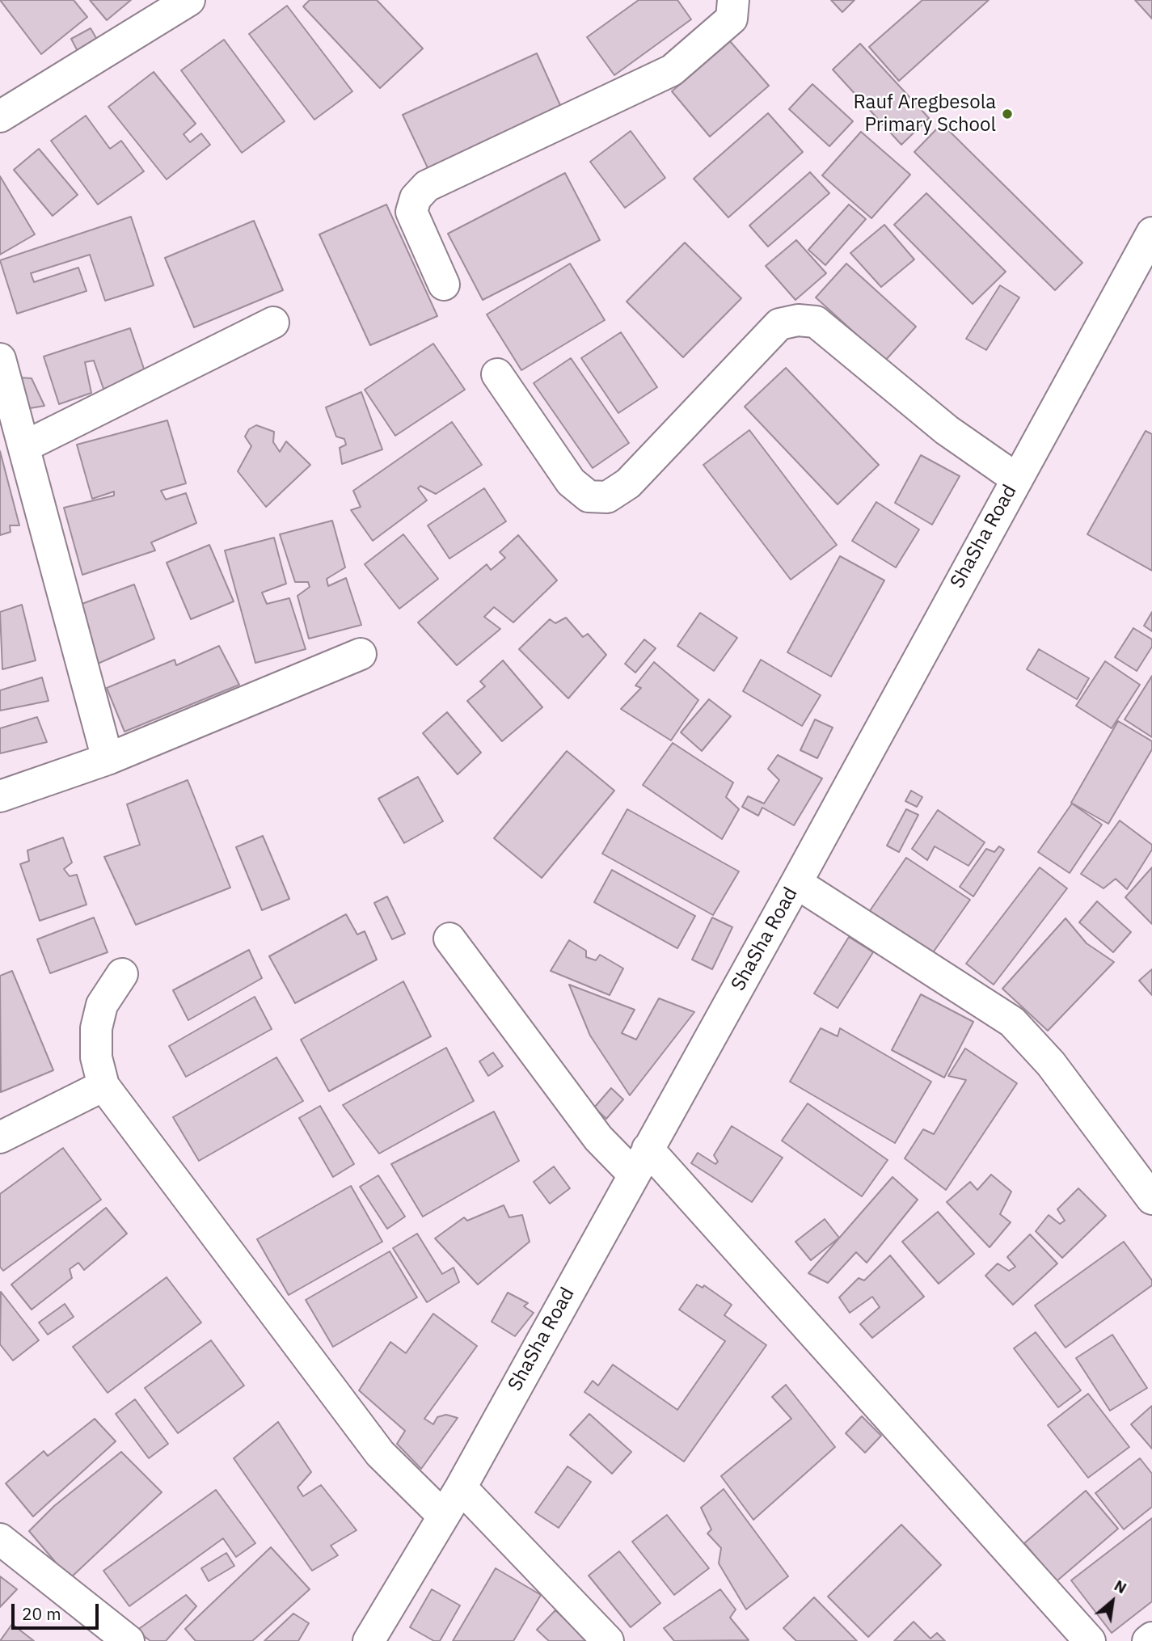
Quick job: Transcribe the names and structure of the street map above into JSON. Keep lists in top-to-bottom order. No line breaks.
{"streets":{"street":["ShaSha Road"]},"places":["Rauf Aregbesola Primary School"],"scale_bar":"20 m","north":"top right"}
